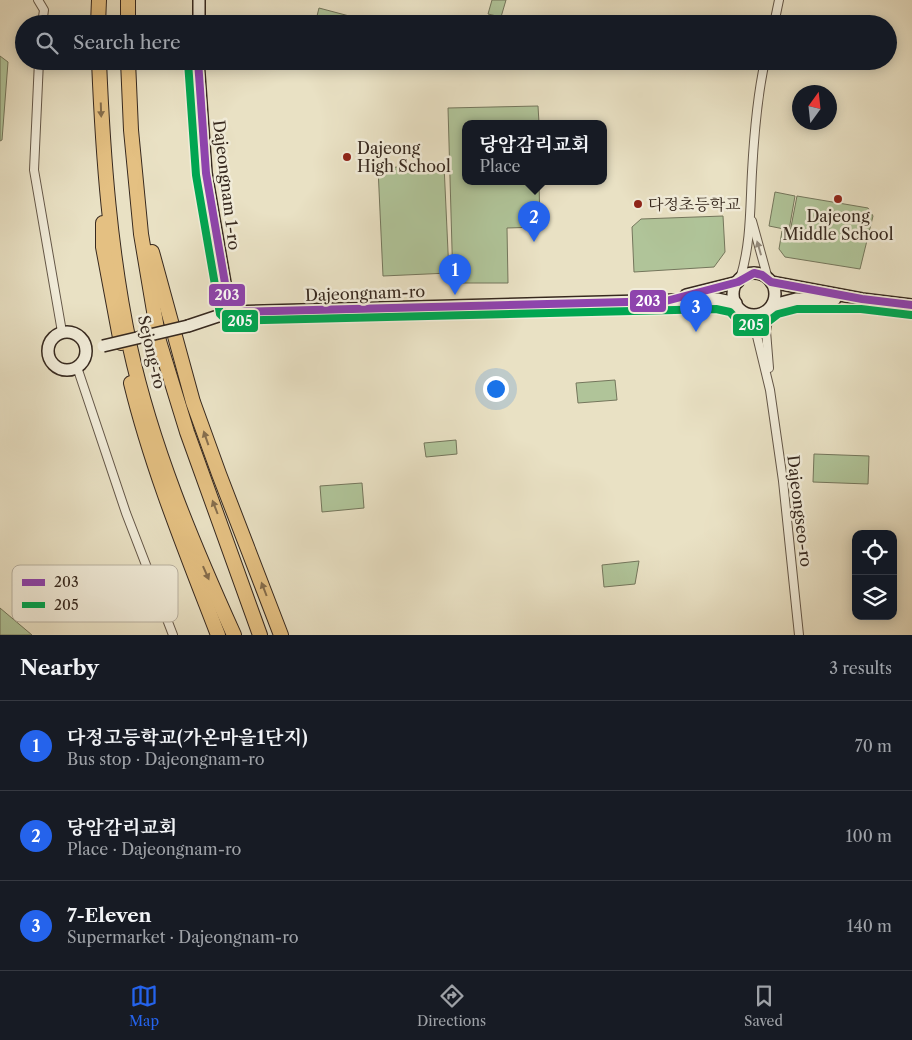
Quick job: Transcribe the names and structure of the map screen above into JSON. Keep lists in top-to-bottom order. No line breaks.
{"streets":{"highway":["Sejong-ro"],"street":["Dajeongnam 1-ro","Dajeongnam-ro","Dajeongseo-ro"]},"crossings":[["Dajeongnam 1-ro","Dajeongnam-ro"]],"places":["Dajeong High School","Dajeong Middle School","다정초등학교"],"lines":["transit line 203","transit line 205"],"legend":["203","205"],"north":"top","page":{"search":"Search here","popup":["당암감리교회","Place"],"pins":["2","1","3"],"heading":["Nearby","3 results"],"list":[{"mark":"1","name":"다정고등학교(가온마을1단지)","note":"Bus stop · Dajeongnam-ro","value":"70 m"},{"mark":"2","name":"당암감리교회","note":"Place · Dajeongnam-ro","value":"100 m"},{"mark":"3","name":"7-Eleven","note":"Supermarket · Dajeongnam-ro","value":"140 m"}],"nav":["Map","Directions","Saved"]}}
